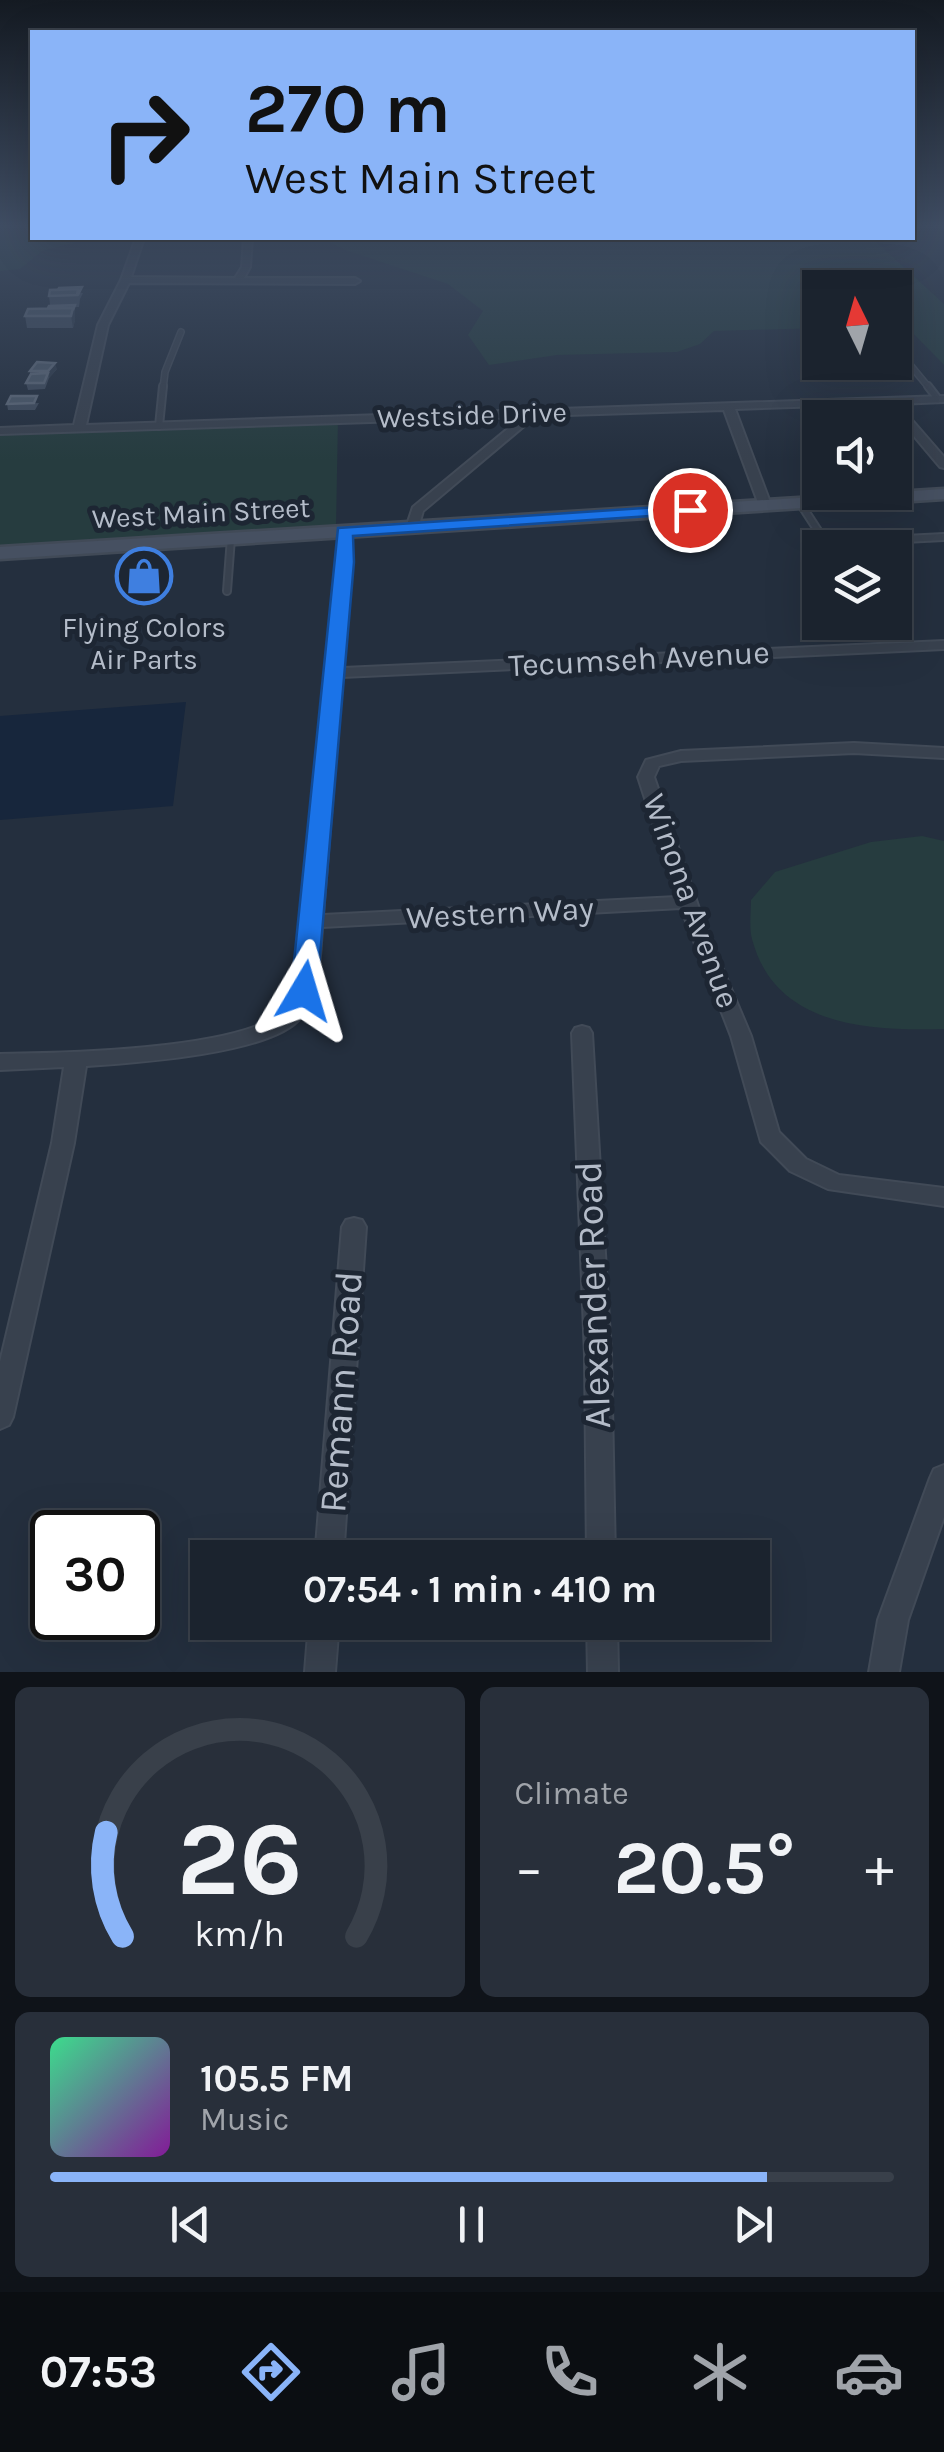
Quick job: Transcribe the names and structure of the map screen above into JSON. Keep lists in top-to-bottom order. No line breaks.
{"streets":{"main road":["West Main Street"],"street":["Westside Drive","Tecumseh Avenue","Winona Avenue","Western Way","Alexander Road","Remann Road"]},"crossings":[["Winona Avenue","Western Way"]],"places":{"shop":["Flying Colors Air Parts"]},"north":"top","page":{"turn":["270 m","West Main Street"],"limit":"30","trip":"07:54 · 1 min · 410 m","tile":"Climate","heat":["−","20.5°","+"],"song":["105.5 FM","Music"],"tabs":"07:53","gauge":["26","km/h"]}}
